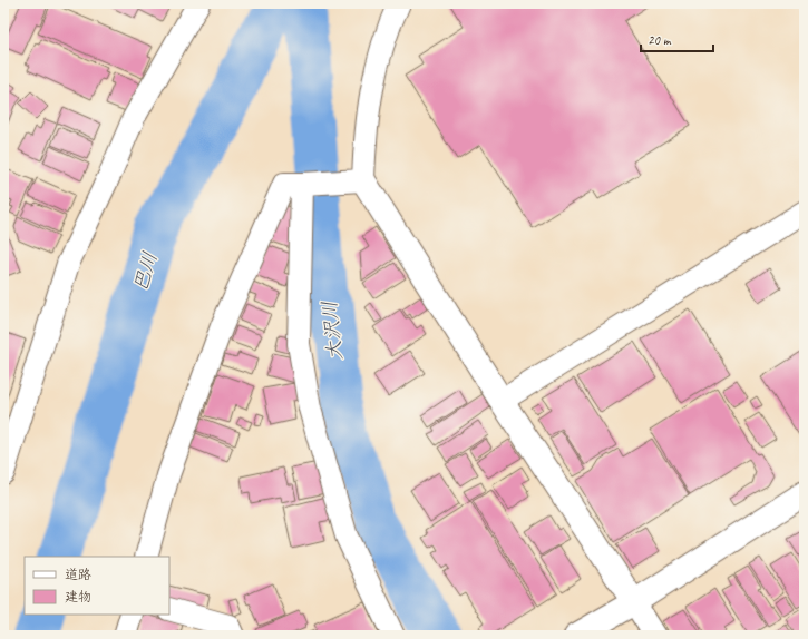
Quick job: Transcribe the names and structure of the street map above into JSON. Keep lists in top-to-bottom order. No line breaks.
{"water":["巴川","大沢川"],"legend":["道路","建物"],"scale_bar":"20 m"}
